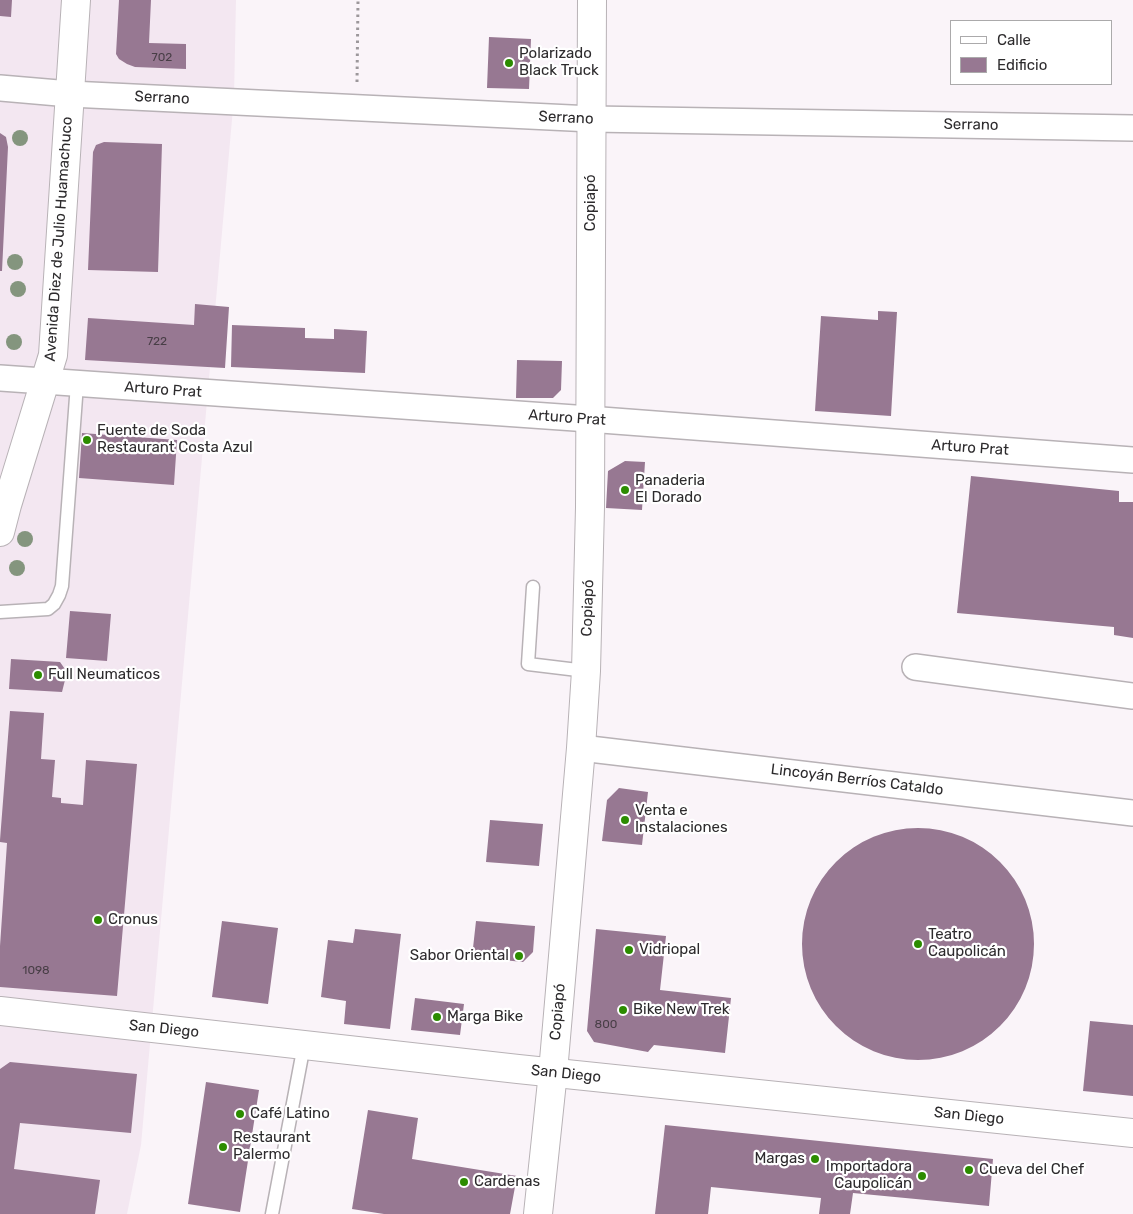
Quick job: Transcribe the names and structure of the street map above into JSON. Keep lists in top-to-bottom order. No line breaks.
{"streets":{"main road":["Copiapó","Avenida Diez de Julio Huamachuco","San Diego"],"street":["Serrano","Arturo Prat","Lincoyán Berríos Cataldo"]},"crossings":[["Serrano","Copiapó"],["Serrano","Avenida Diez de Julio Huamachuco"],["Copiapó","Arturo Prat"],["Copiapó","Lincoyán Berríos Cataldo"],["Copiapó","San Diego"],["Avenida Diez de Julio Huamachuco","Arturo Prat"]],"places":["Polarizado Black Truck","Fuente de Soda Restaurant Costa Azul","Panaderia El Dorado","Full Neumaticos","Venta e Instalaciones","Cronus","Teatro Caupolicán","Vidriopal","Sabor Oriental","Bike New Trek","Marga Bike","Café Latino","Restaurant Palermo","Margas","Cueva del Chef","Importadora Caupolicán","Cardenas"],"house_numbers":["702","722","1098","800"],"legend":["Calle","Edificio"]}
